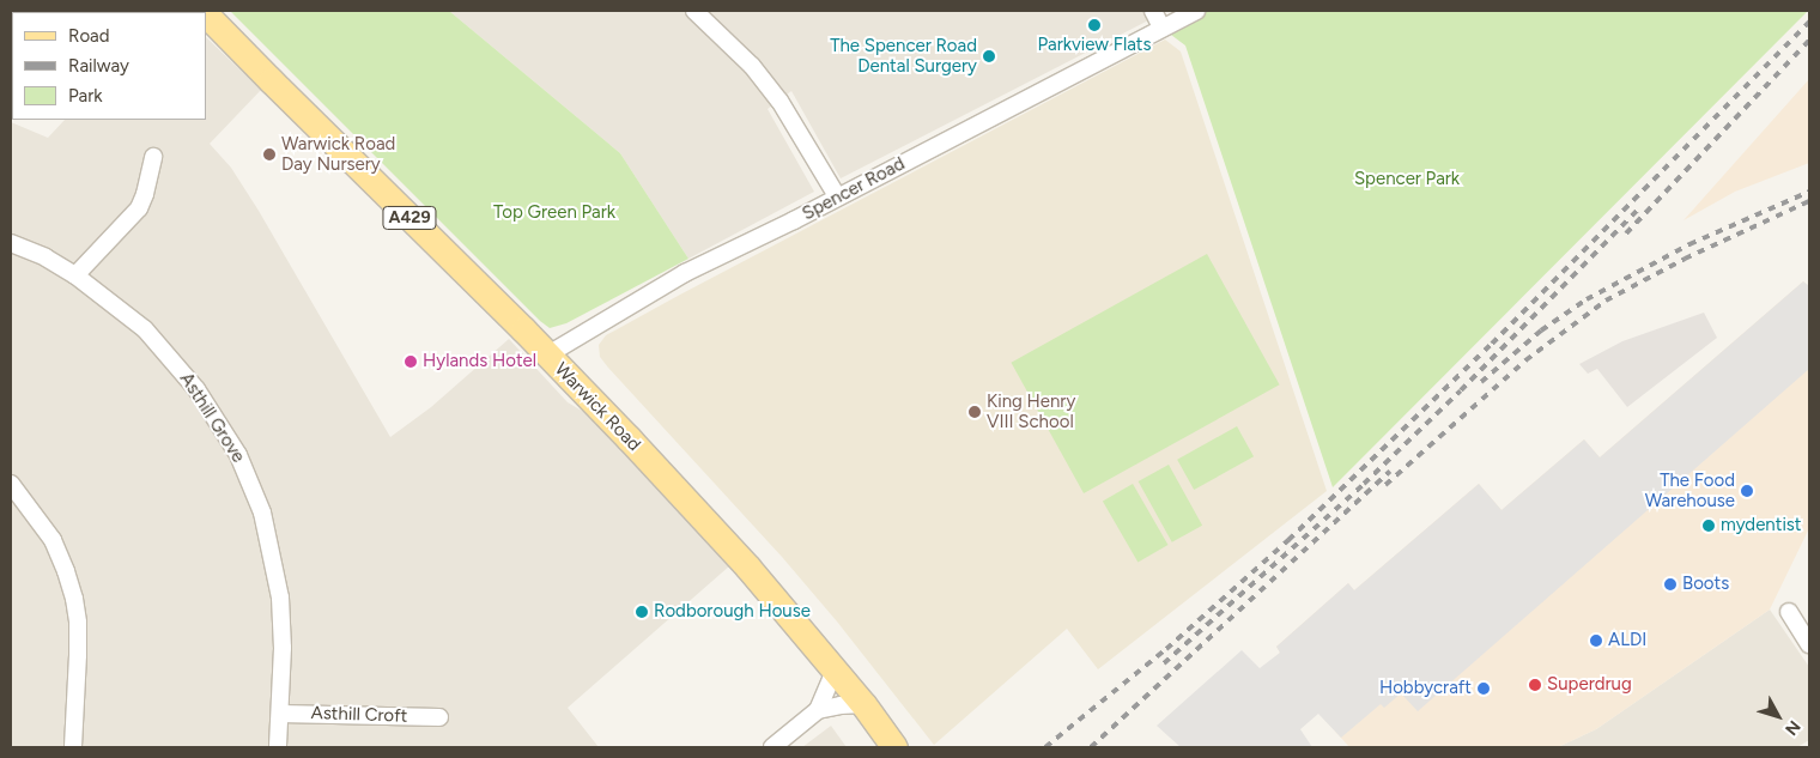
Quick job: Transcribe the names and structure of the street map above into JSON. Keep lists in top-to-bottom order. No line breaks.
{"streets":{"main road":["A429","Warwick Road"],"street":["Spencer Road","Asthill Grove","Asthill Croft"]},"crossings":[["Spencer Road","Warwick Road"],["Asthill Grove","Asthill Croft"]],"parks":["Spencer Park","Top Green Park"],"places":["Parkview Flats","The Spencer Road Dental Surgery","Warwick Road Day Nursery","Hylands Hotel","King Henry VIII School","The Food Warehouse","mydentist","Boots","Rodborough House","ALDI","Superdrug","Hobbycraft"],"legend":["Road","Railway","Park"],"north":"bottom right"}
